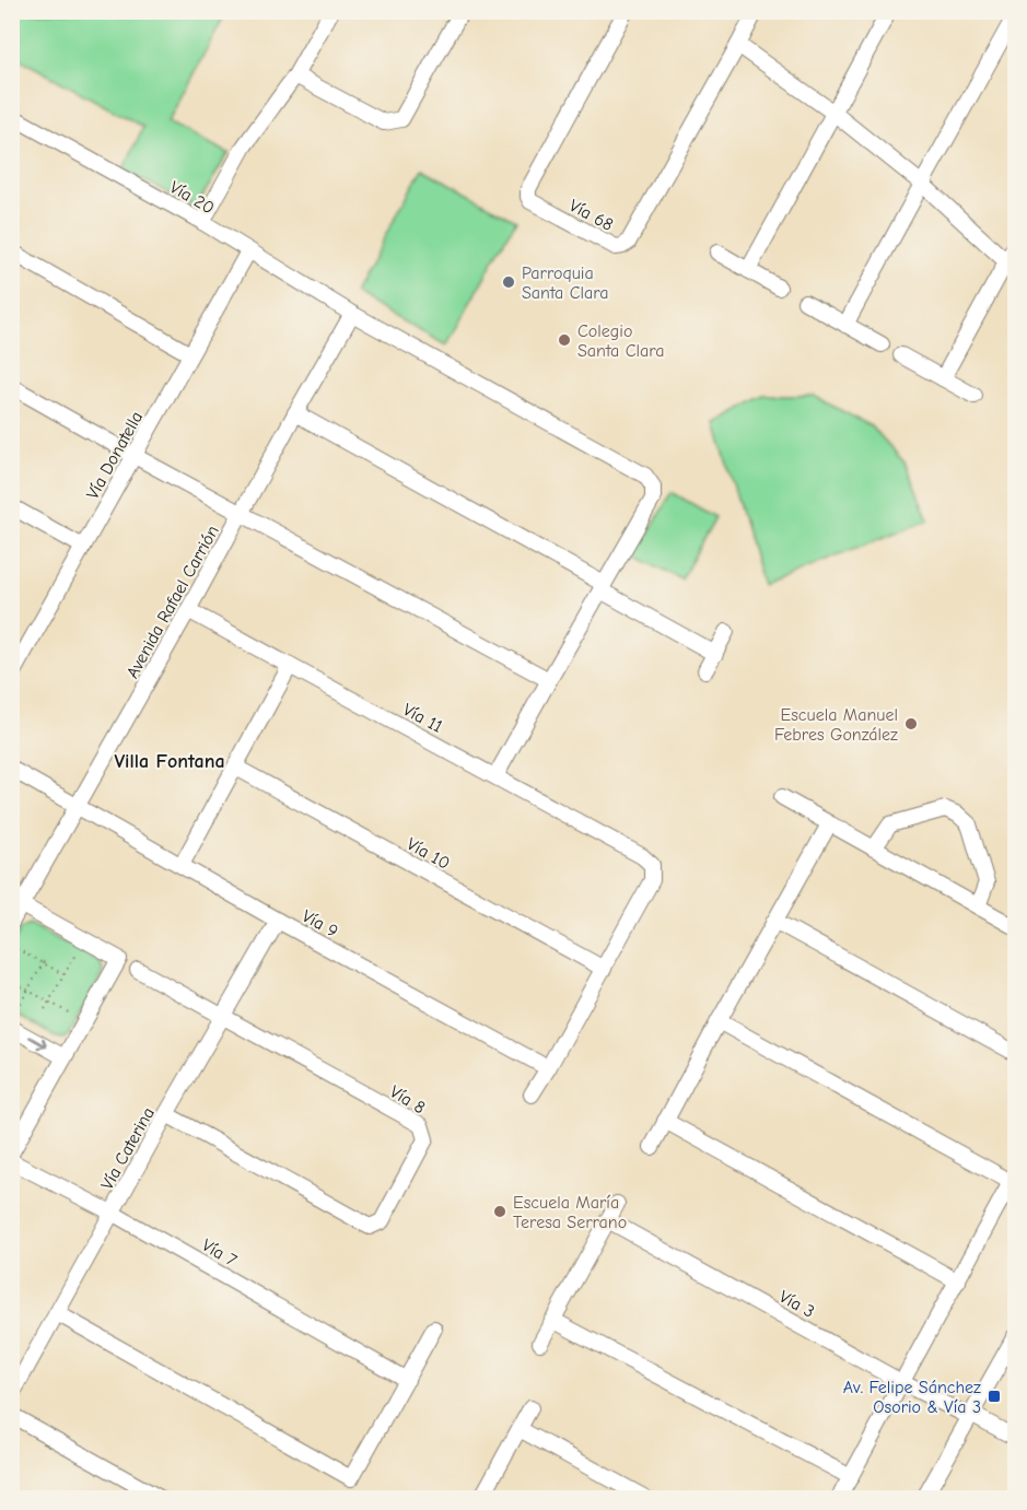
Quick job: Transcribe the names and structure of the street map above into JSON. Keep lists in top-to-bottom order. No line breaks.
{"streets":{"street":["Vía 20","Vía 68","Vía Donatella","Avenida Rafael Carrión","Vía 11","Vía 10","Vía 9","Vía 8","Vía Caterina","Vía 7","Vía 3"]},"crossings":[["Vía 20","Vía Donatella"],["Vía 20","Avenida Rafael Carrión"],["Avenida Rafael Carrión","Vía 11"],["Avenida Rafael Carrión","Vía 9"],["Vía 11","Vía 10"],["Vía 9","Vía Caterina"],["Vía 8","Vía Caterina"],["Vía Caterina","Vía 7"]],"districts":["Villa Fontana"],"places":{"other":["Parroquia Santa Clara","Colegio Santa Clara","Escuela Manuel Febres González","Escuela María Teresa Serrano"],"transit":["Av. Felipe Sánchez Osorio & Vía 3"]}}
